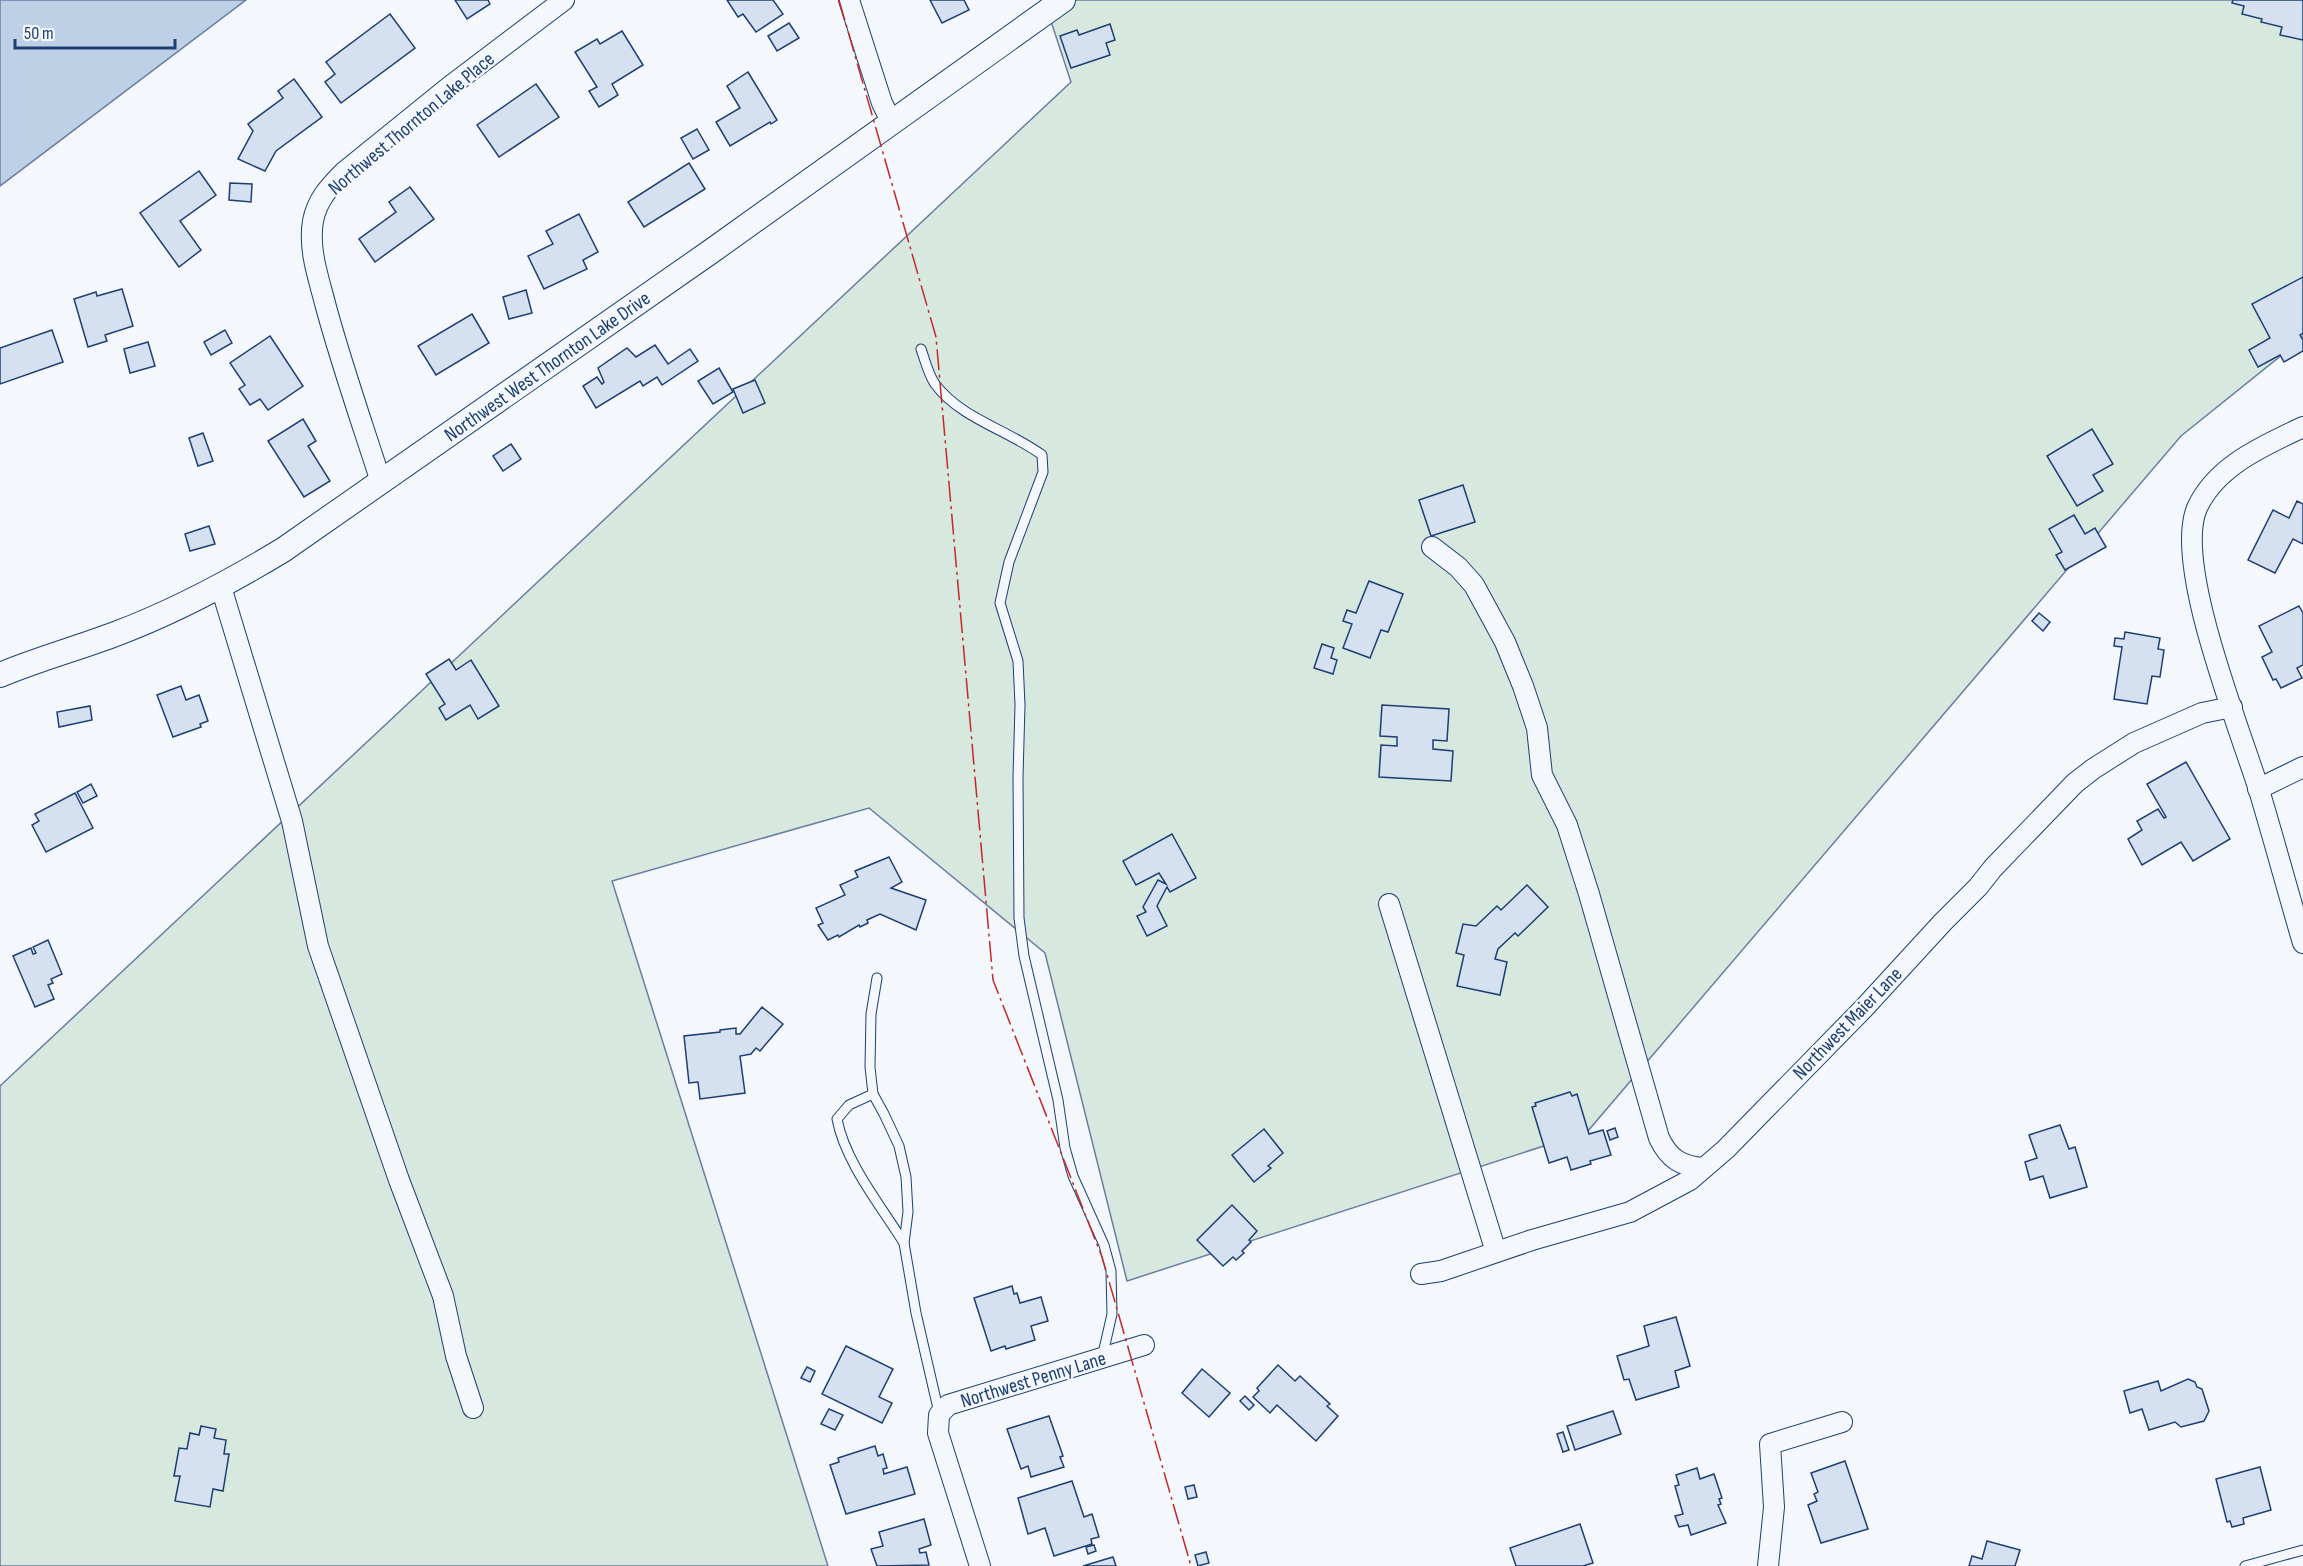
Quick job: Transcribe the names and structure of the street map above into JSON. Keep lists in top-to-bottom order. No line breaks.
{"streets":{"street":["Northwest Thornton Lake Place","Northwest West Thornton Lake Drive","Northwest Maier Lane","Northwest Penny Lane"]},"crossings":[["Northwest Thornton Lake Place","Northwest West Thornton Lake Drive"]],"scale_bar":"50 m"}
